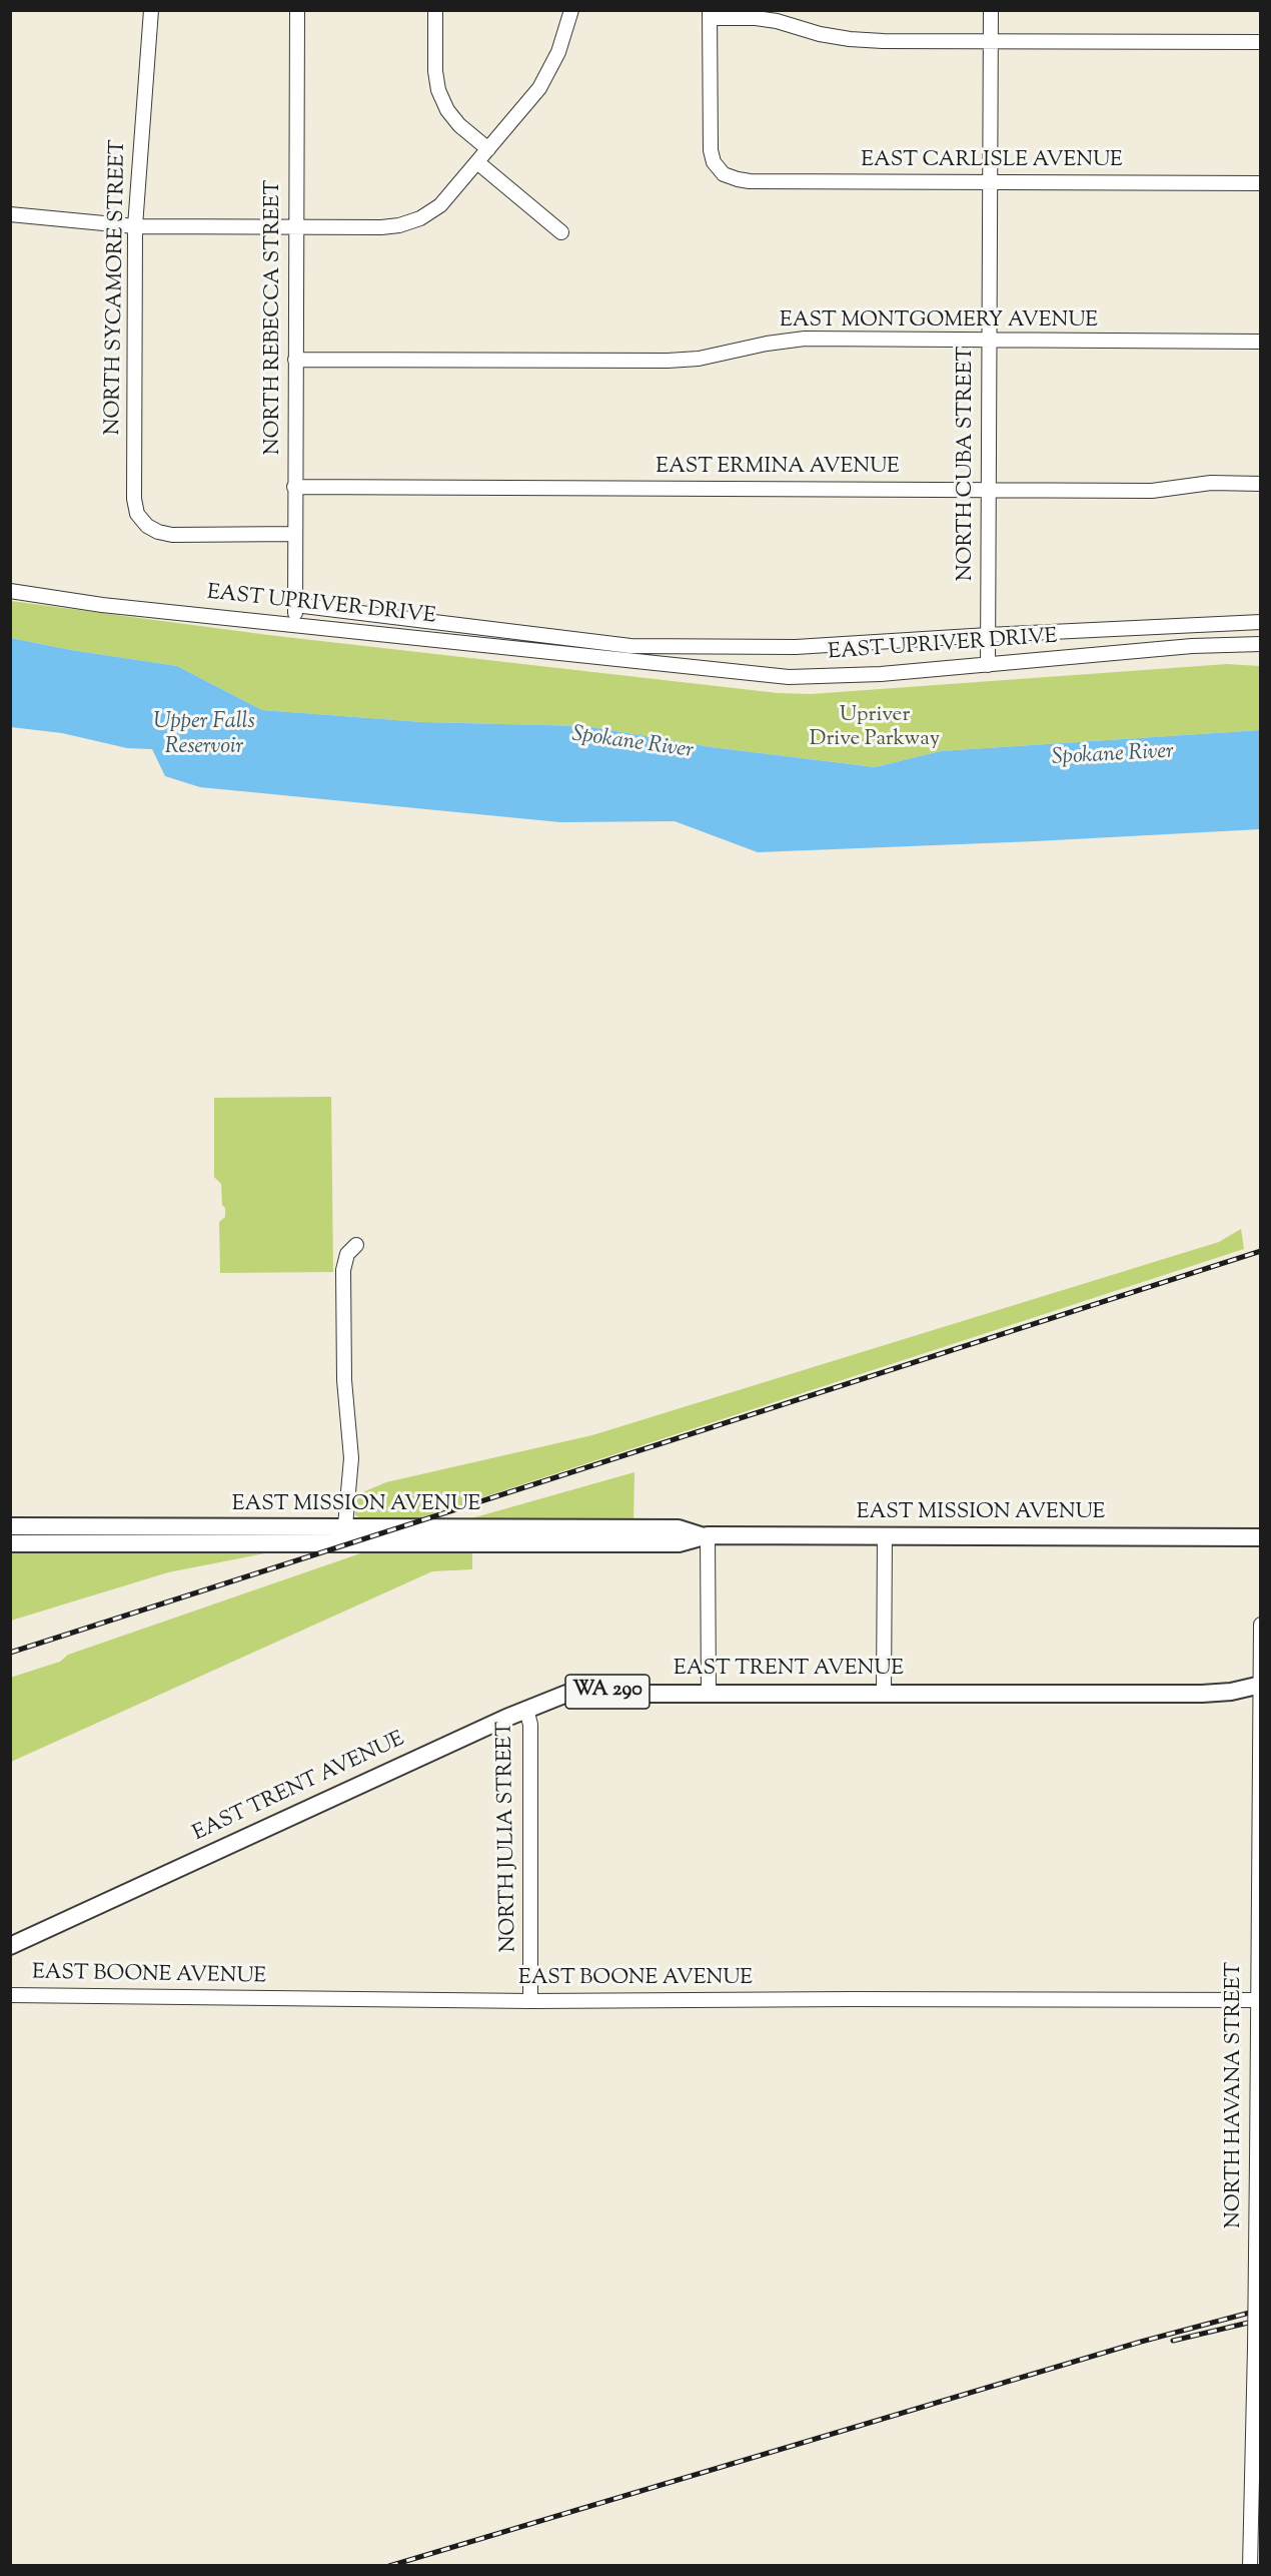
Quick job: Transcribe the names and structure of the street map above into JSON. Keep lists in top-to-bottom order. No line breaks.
{"streets":{"main road":["EAST MISSION AVENUE","EAST TRENT AVENUE","WA 290"],"street":["EAST CARLISLE AVENUE","NORTH SYCAMORE STREET","NORTH REBECCA STREET","EAST MONTGOMERY AVENUE","NORTH CUBA STREET","EAST ERMINA AVENUE","EAST UPRIVER DRIVE","NORTH JULIA STREET","EAST BOONE AVENUE","NORTH HAVANA STREET"]},"crossings":[["EAST CARLISLE AVENUE","NORTH CUBA STREET"],["NORTH SYCAMORE STREET","NORTH REBECCA STREET"],["NORTH REBECCA STREET","EAST MONTGOMERY AVENUE"],["NORTH REBECCA STREET","EAST ERMINA AVENUE"],["NORTH REBECCA STREET","EAST UPRIVER DRIVE"],["EAST MONTGOMERY AVENUE","NORTH CUBA STREET"],["NORTH CUBA STREET","EAST ERMINA AVENUE"],["NORTH CUBA STREET","EAST UPRIVER DRIVE"],["EAST TRENT AVENUE","NORTH JULIA STREET"],["EAST TRENT AVENUE","NORTH HAVANA STREET"],["NORTH JULIA STREET","EAST BOONE AVENUE"],["EAST BOONE AVENUE","NORTH HAVANA STREET"]],"water":["Upper Falls Reservoir","Spokane River"],"parks":["Upriver Drive Parkway"]}
